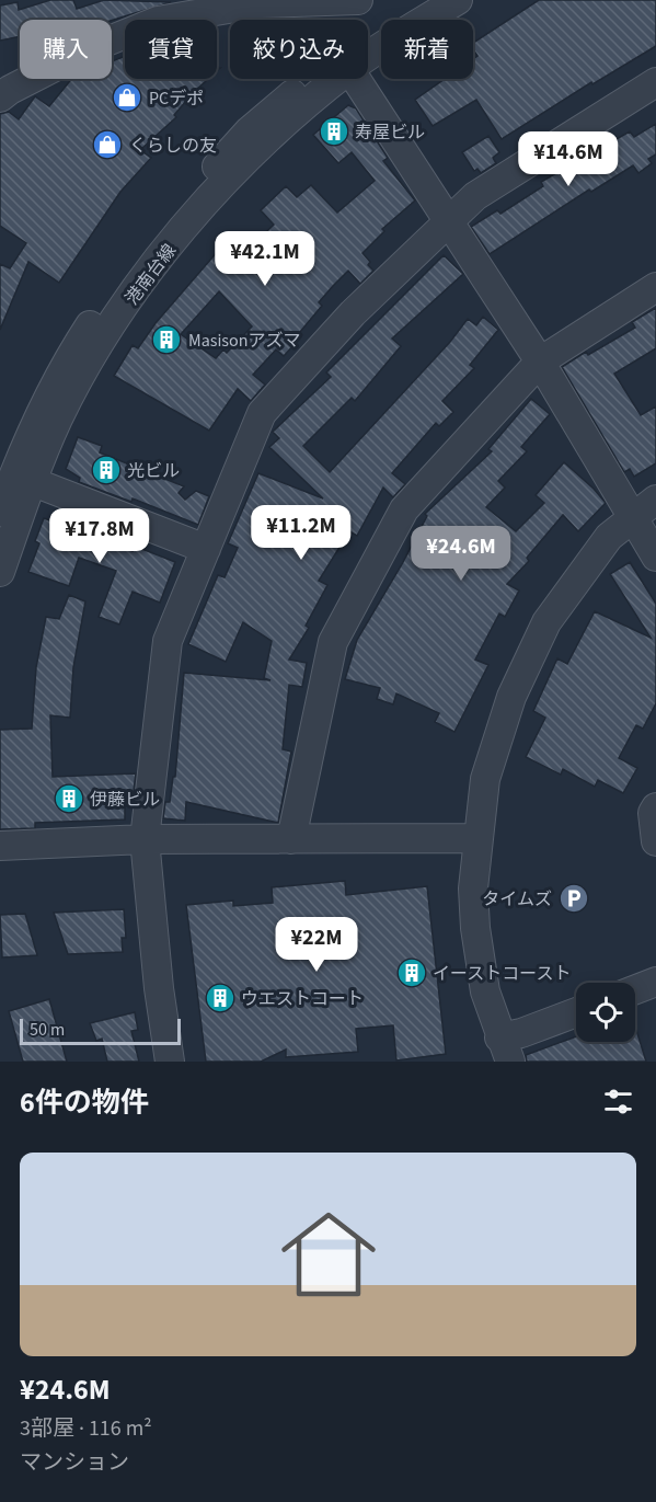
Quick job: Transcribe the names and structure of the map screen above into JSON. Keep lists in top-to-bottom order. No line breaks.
{"streets":{"street":["港南台線"]},"places":{"shop":["PCデポ","くらしの友"],"building":["寿屋ビル","Masisonアズマ","光ビル","伊藤ビル","イーストコースト","ウエストコート"],"parking":["タイムズ"]},"scale_bar":"50 m","page":{"chip":["購入","賃貸","絞り込み","新着"],"price":["¥14.6M","¥42.1M","¥11.2M","¥17.8M","¥24.6M","¥22M"],"scale":"50 m","heading":"6件の物件","list":[{"name":"¥24.6M","note":"3部屋 · 116 m² · マンション"}]}}
